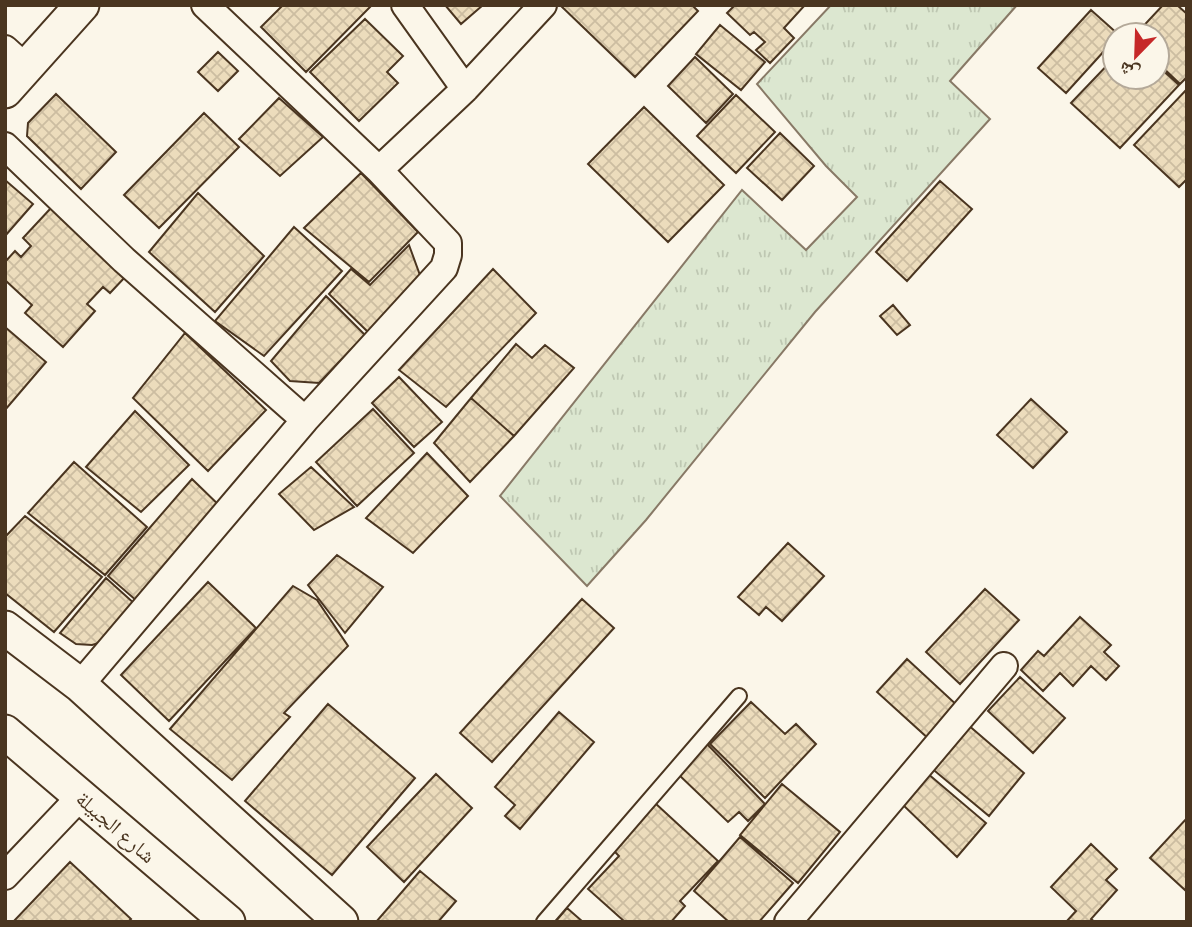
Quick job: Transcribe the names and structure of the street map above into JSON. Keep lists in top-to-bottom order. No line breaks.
{"streets":{"street":["شارع الجبيلة"]},"north":"bottom left"}
